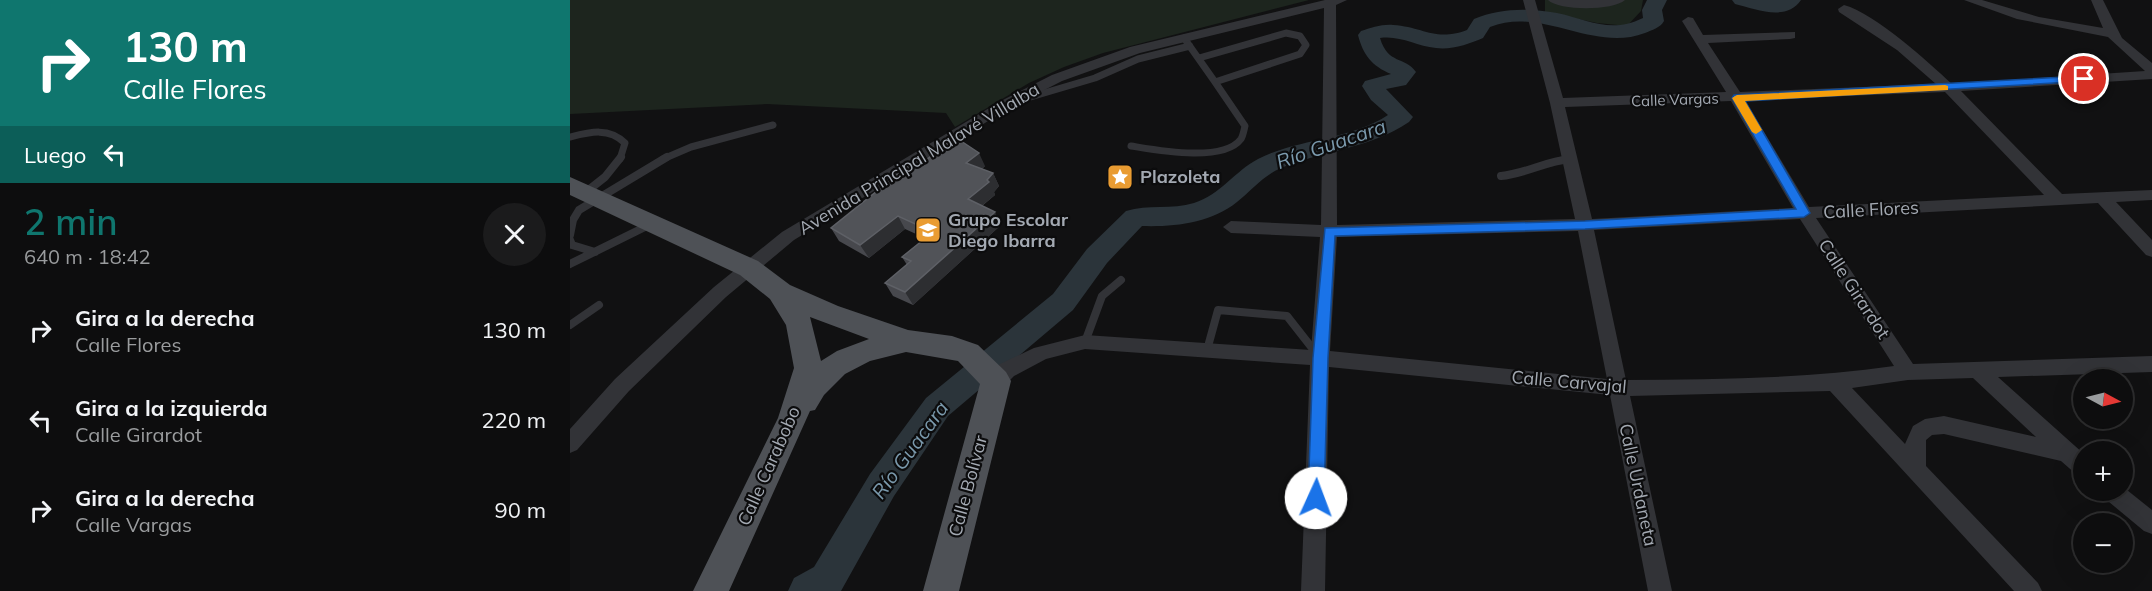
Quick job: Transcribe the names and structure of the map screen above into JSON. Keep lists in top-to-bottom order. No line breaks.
{"streets":{"main road":["Calle Carabobo","Calle Bolívar"],"street":["Calle Vargas","Avenida Principal Malavé Villalba","Calle Flores","Calle Girardot","Calle Carvajal","Calle Urdaneta"]},"crossings":[["Calle Vargas","Calle Girardot"],["Calle Vargas","Calle Urdaneta"],["Avenida Principal Malavé Villalba","Calle Carabobo"],["Calle Flores","Calle Girardot"],["Calle Flores","Calle Urdaneta"],["Calle Girardot","Calle Carvajal"],["Calle Carvajal","Calle Urdaneta"],["Calle Carvajal","Calle Bolívar"]],"water":["Río Guacara"],"places":{"place":["Plazoleta"],"school or university":["Grupo Escolar Diego Ibarra"]},"north":"right","page":{"turn":["130 m","Calle Flores"],"then":"Luego","heading":["2 min","640 m · 18:42"],"list":[{"name":"Gira a la derecha","note":"Calle Flores","value":"130 m"},{"name":"Gira a la izquierda","note":"Calle Girardot","value":"220 m"},{"name":"Gira a la derecha","note":"Calle Vargas","value":"90 m"}],"map_buttons":["+","−"]}}
